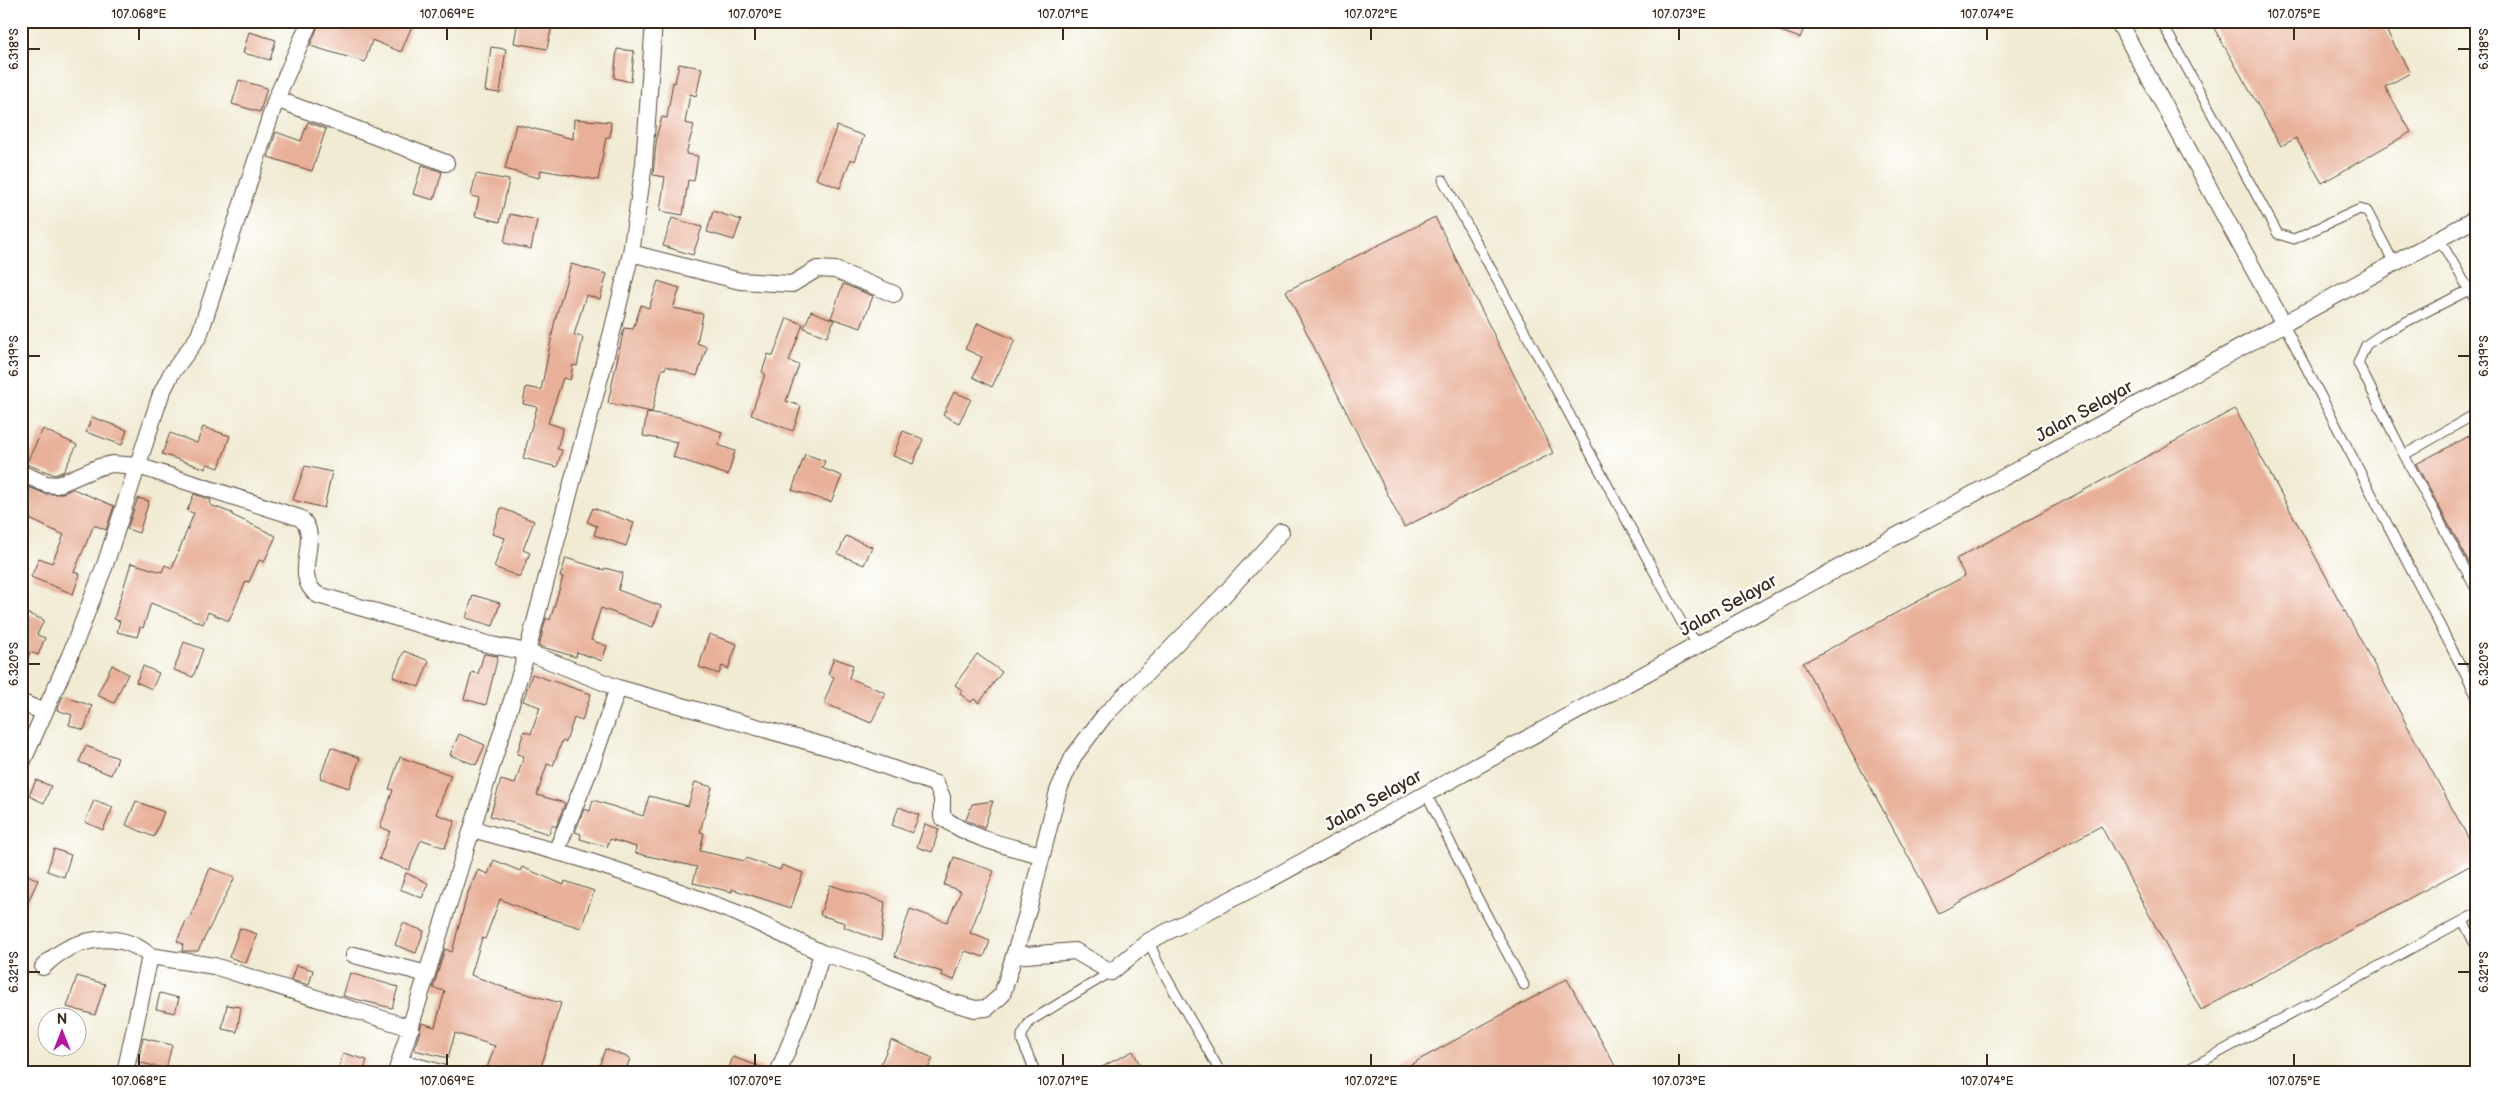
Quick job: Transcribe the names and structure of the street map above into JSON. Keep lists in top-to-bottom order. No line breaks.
{"streets":{"street":["Jalan Selayar"]},"north":"top","coordinates":["107.068°E","107.069°E","107.070°E","107.071°E","107.072°E","107.073°E","107.074°E","107.075°E","6.318°S","6.319°S","6.320°S","6.321°S"]}
